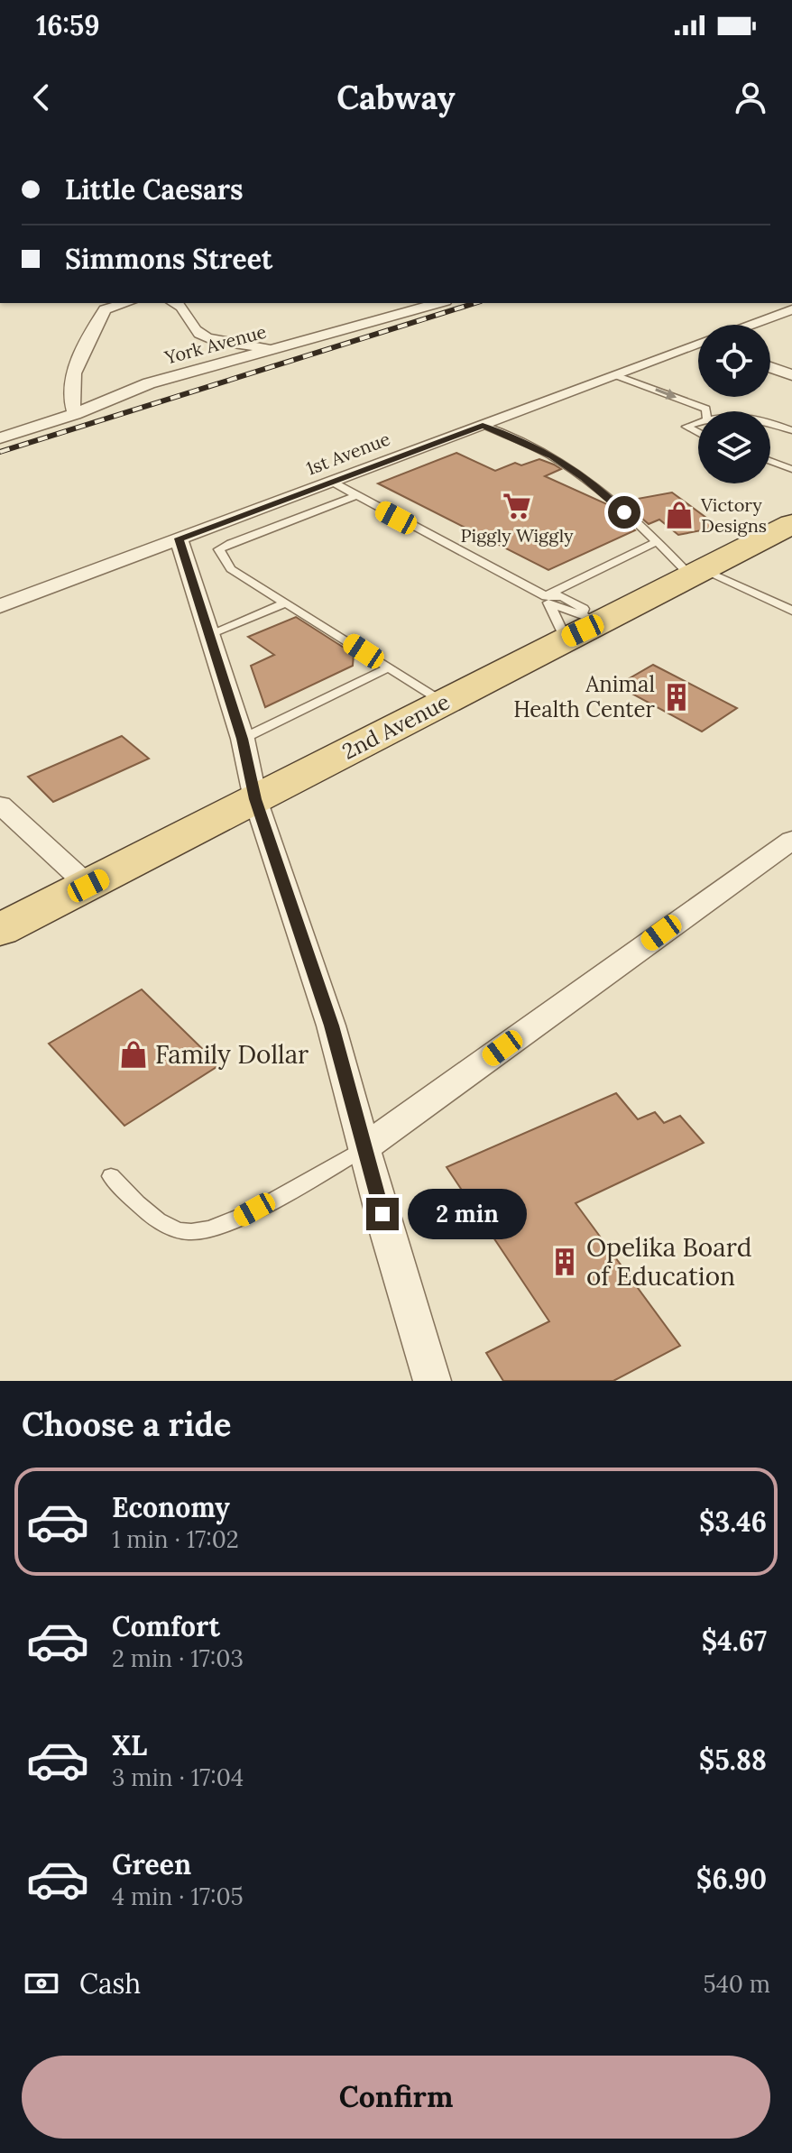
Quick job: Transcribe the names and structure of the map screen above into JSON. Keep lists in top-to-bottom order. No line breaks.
{"streets":{"main road":["2nd Avenue"],"street":["York Avenue","1st Avenue"]},"places":{"supermarket":["Piggly Wiggly"],"shop":["Victory Designs","Family Dollar"],"building":["Animal Health Center","Opelika Board of Education"]},"page":{"status":"16:59","header":"Cabway","banner":["Little Caesars","Simmons Street"],"bubble":"2 min","heading":"Choose a ride","list":[{"name":"Economy","note":"1 min · 17:02","value":"$3.46"},{"name":"Comfort","note":"2 min · 17:03","value":"$4.67"},{"name":"XL","note":"3 min · 17:04","value":"$5.88"},{"name":"Green","note":"4 min · 17:05","value":"$6.90"}],"pay":["Cash","540 m"],"buttons":"Confirm"}}
